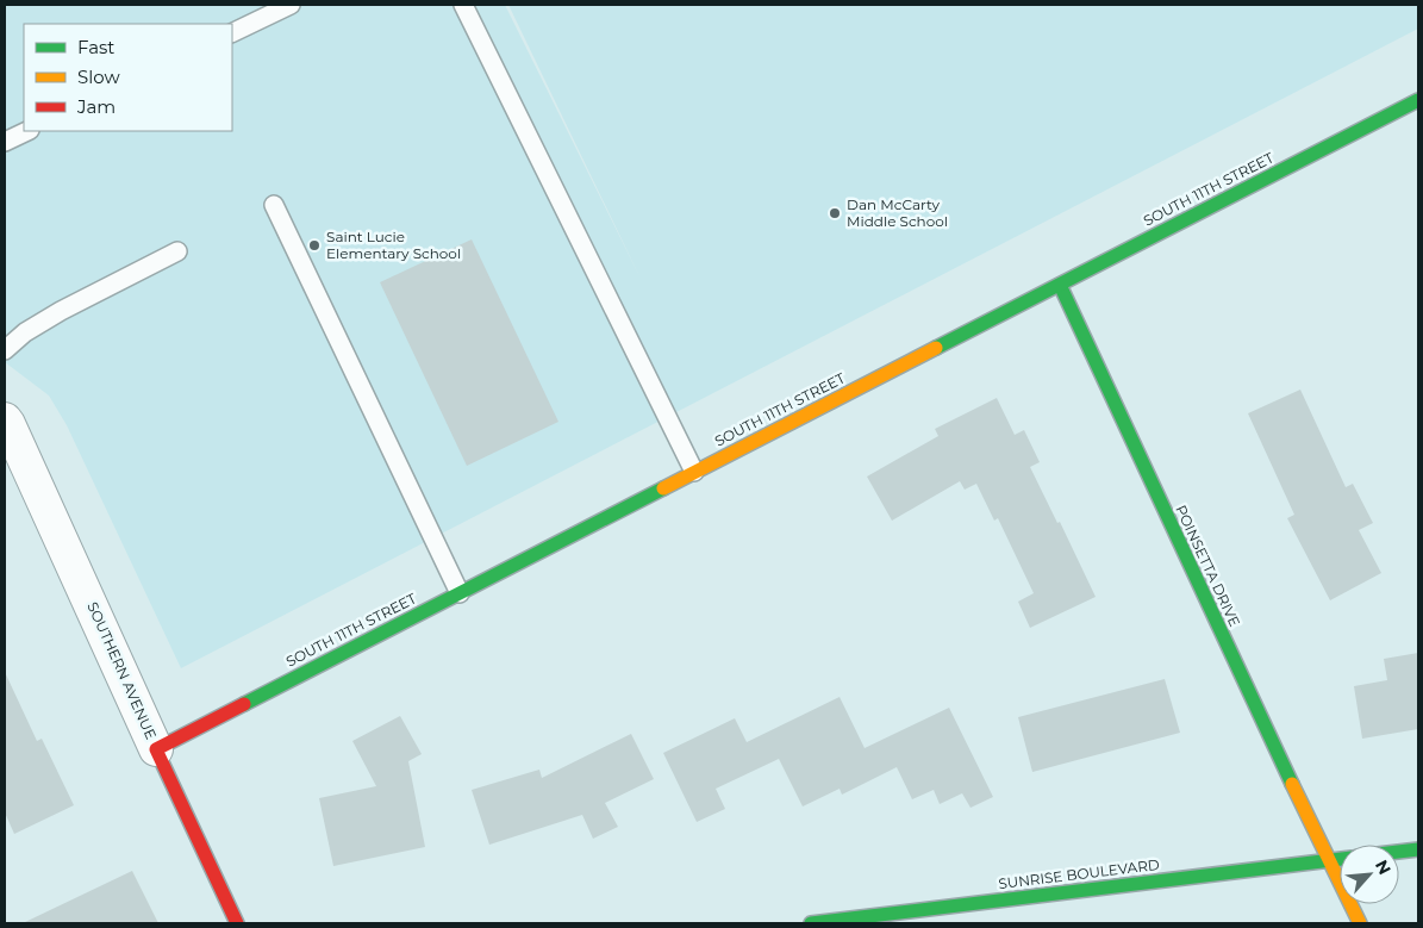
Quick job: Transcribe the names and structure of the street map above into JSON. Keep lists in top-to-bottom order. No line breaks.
{"streets":{"street":["SOUTH 11TH STREET","POINSETTA DRIVE","SOUTHERN AVENUE","SUNRISE BOULEVARD"]},"crossings":[["SOUTH 11TH STREET","POINSETTA DRIVE"],["SOUTH 11TH STREET","SOUTHERN AVENUE"],["POINSETTA DRIVE","SUNRISE BOULEVARD"]],"places":["Dan McCarty Middle School","Saint Lucie Elementary School"],"legend":["Fast","Slow","Jam"],"north":"top right"}
